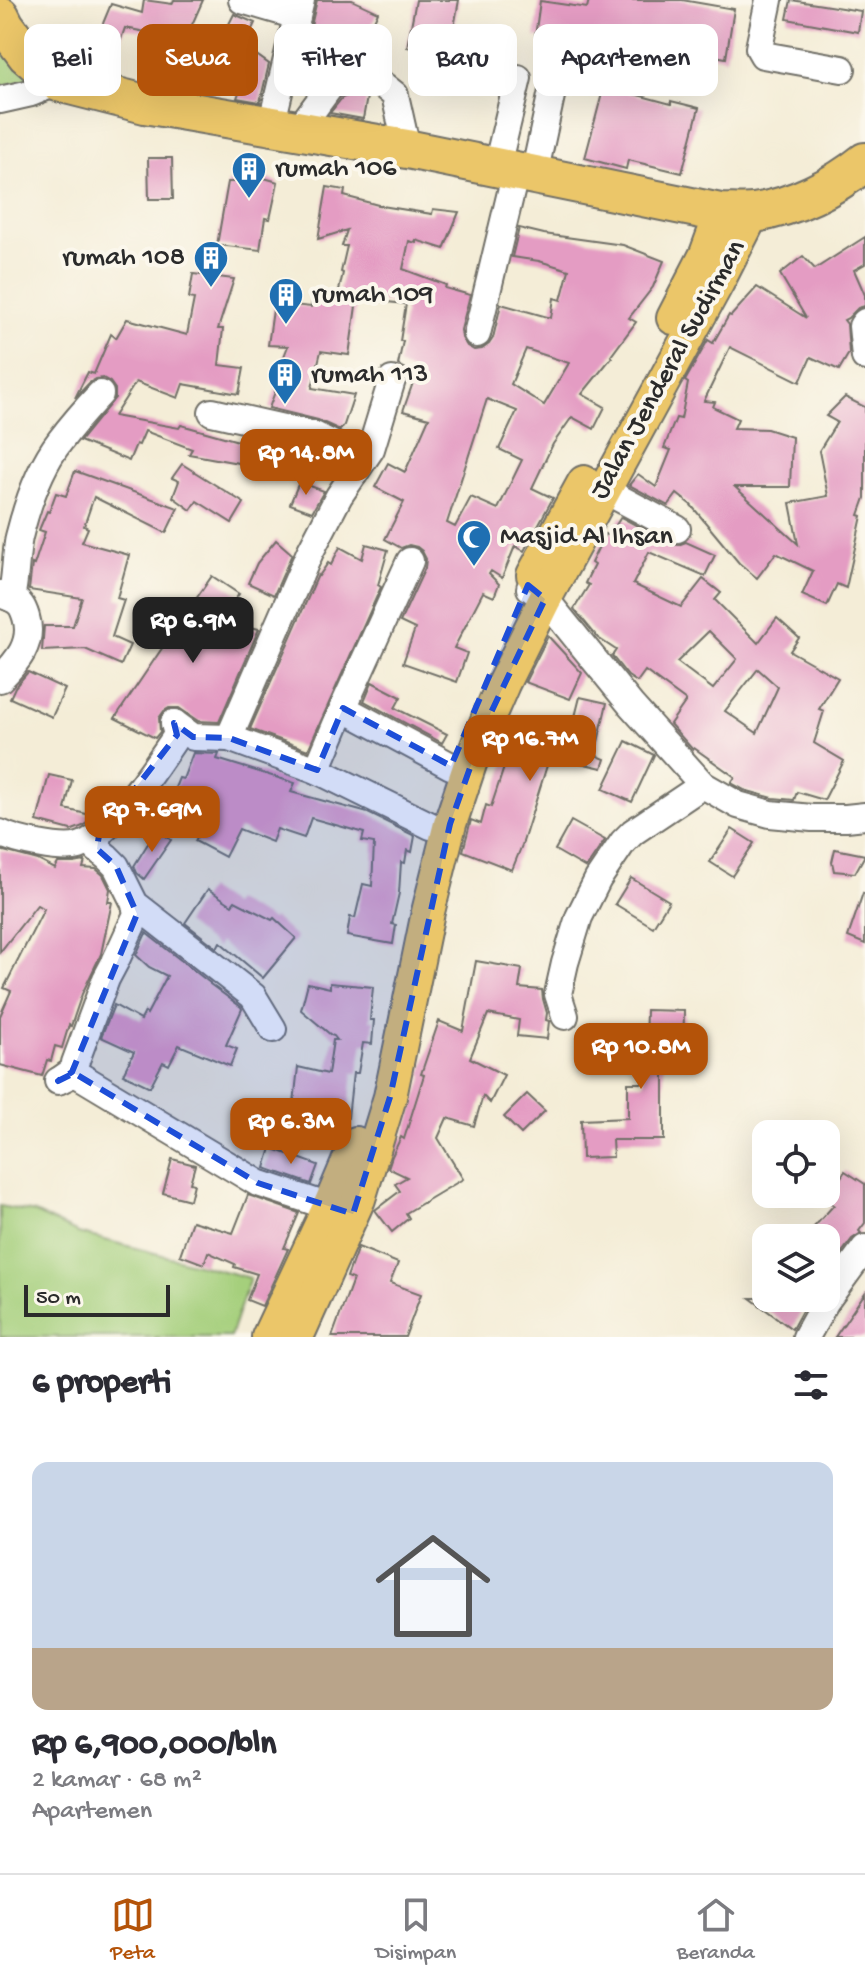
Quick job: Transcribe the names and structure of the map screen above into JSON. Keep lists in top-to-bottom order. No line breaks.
{"streets":{"main road":["Jalan Jenderal Sudirman"]},"places":{"building":["rumah 106","rumah 108","rumah 109","rumah 113"],"mosque":["Masjid Al Ihsan"]},"scale_bar":"50 m","page":{"chip":["Beli","Sewa","Filter","Baru","Apartemen"],"price":["Rp 14.8M","Rp 6.9M","Rp 16.7M","Rp 7.69M","Rp 10.8M","Rp 6.3M"],"scale":"50 m","heading":"6 properti","list":[{"name":"Rp 6,900,000/bln","note":"2 kamar · 68 m² · Apartemen"}],"tabs":["Peta","Disimpan","Beranda"]}}
